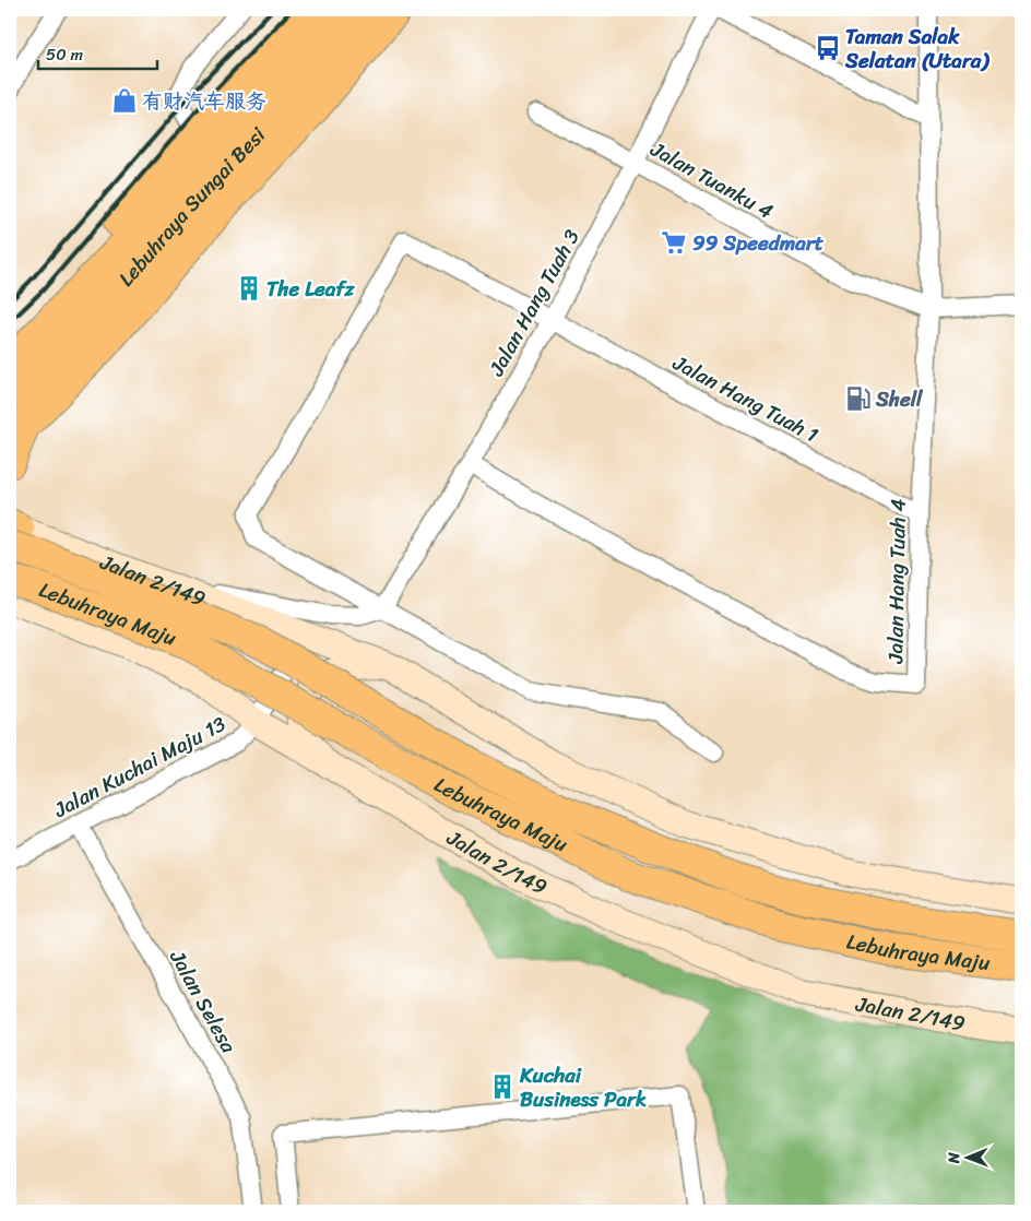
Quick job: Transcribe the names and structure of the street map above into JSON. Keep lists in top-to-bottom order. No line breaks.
{"streets":{"highway":["Lebuhraya Sungai Besi","Lebuhraya Maju"],"main road":["Jalan 2/149"],"street":["Jalan Tuanku 4","Jalan Hang Tuah 3","Jalan Hang Tuah 1","Jalan Hang Tuah 4","Jalan Kuchai Maju 13","Jalan Selesa"]},"crossings":[["Jalan Tuanku 4","Jalan Hang Tuah 3"],["Jalan Tuanku 4","Jalan Hang Tuah 4"],["Jalan Hang Tuah 3","Jalan Hang Tuah 1"],["Jalan Hang Tuah 3","Jalan Hang Tuah 4"],["Jalan Hang Tuah 1","Jalan Hang Tuah 4"],["Jalan 2/149","Lebuhraya Maju"],["Jalan 2/149","Jalan Kuchai Maju 13"],["Jalan Kuchai Maju 13","Jalan Selesa"]],"places":{"bus stop":["Taman Salak Selatan (Utara)"],"shop":["有财汽车服务"],"supermarket":["99 Speedmart"],"building":["The Leafz","Kuchai Business Park"],"fuel station":["Shell"]},"scale_bar":"50 m","north":"left"}
